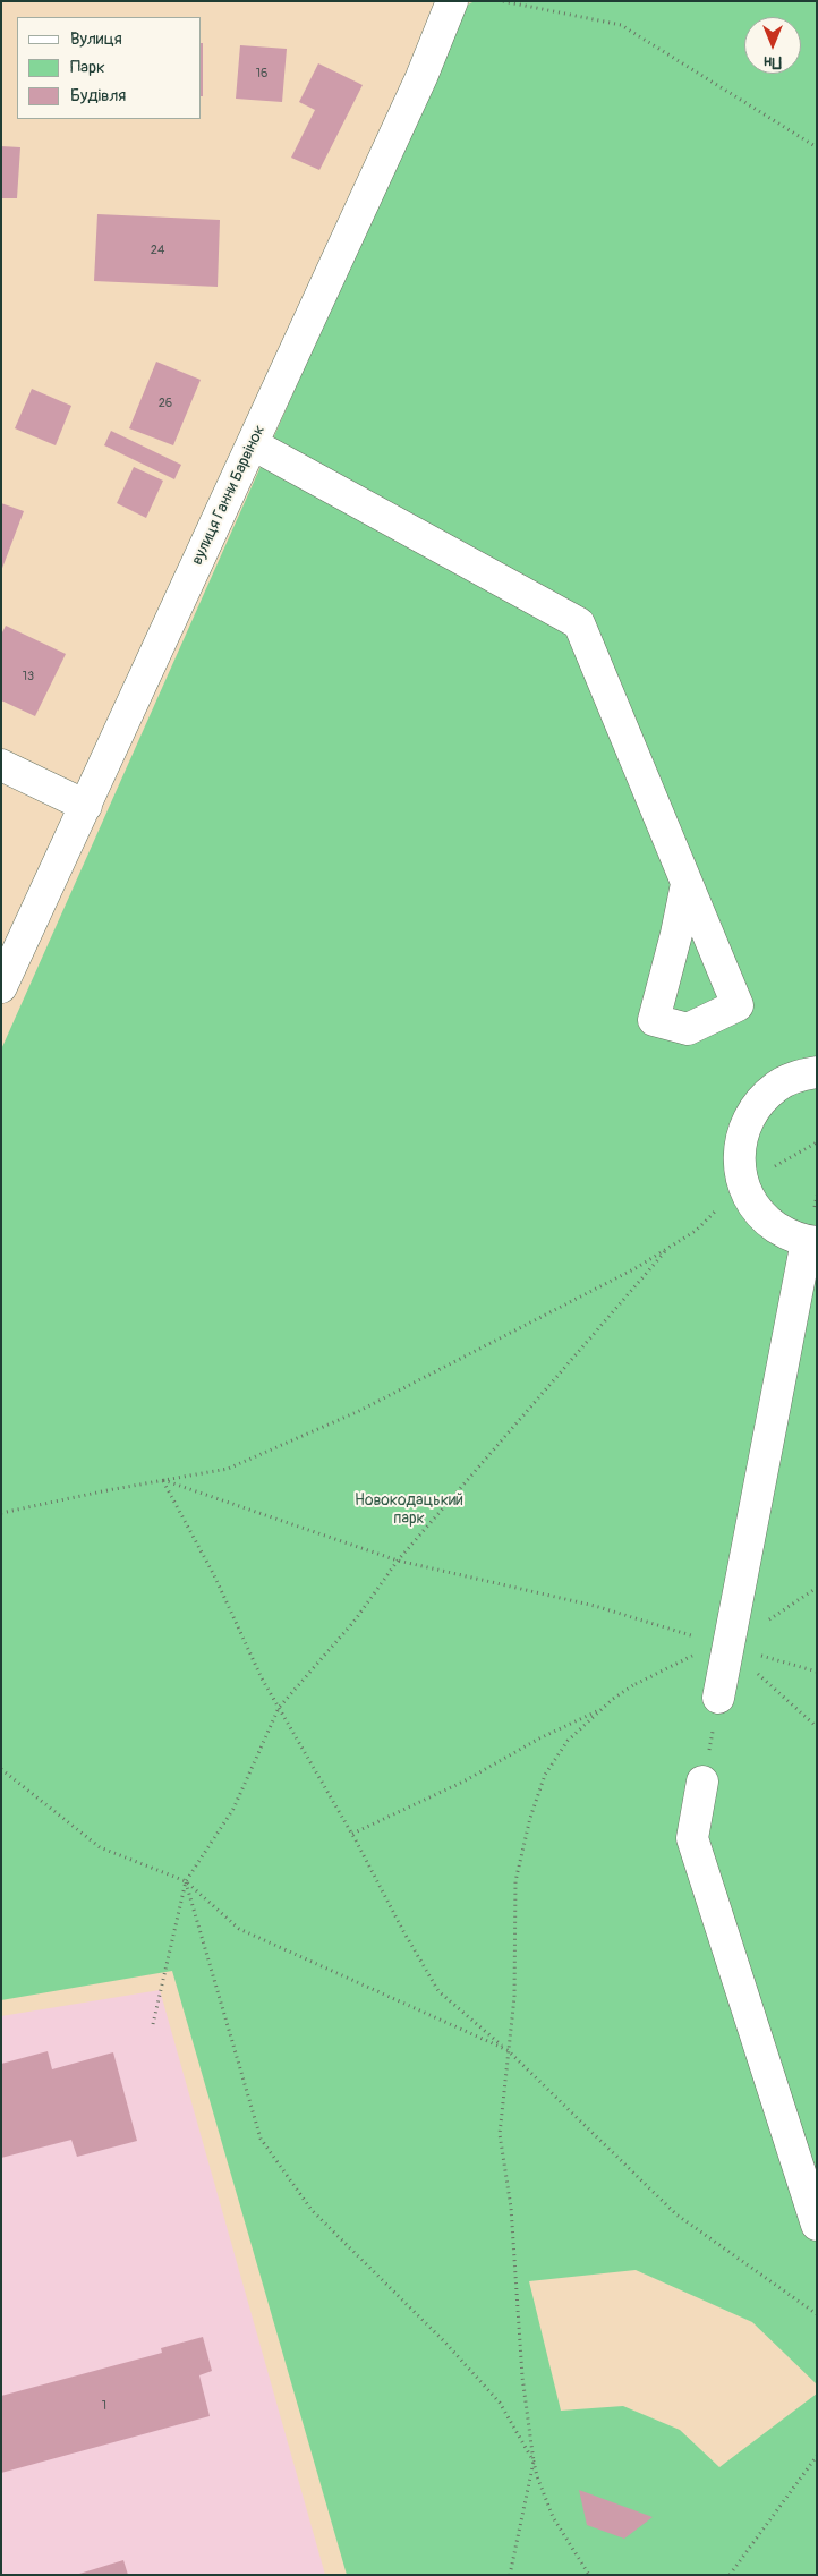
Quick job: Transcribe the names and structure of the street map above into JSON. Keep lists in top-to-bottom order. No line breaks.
{"streets":{"street":["вулиця Ганни Барвінок"]},"parks":["Новокодацький парк"],"house_numbers":["16","24","26","13","1"],"legend":["Вулиця","Парк","Будівля"],"north":"bottom"}
